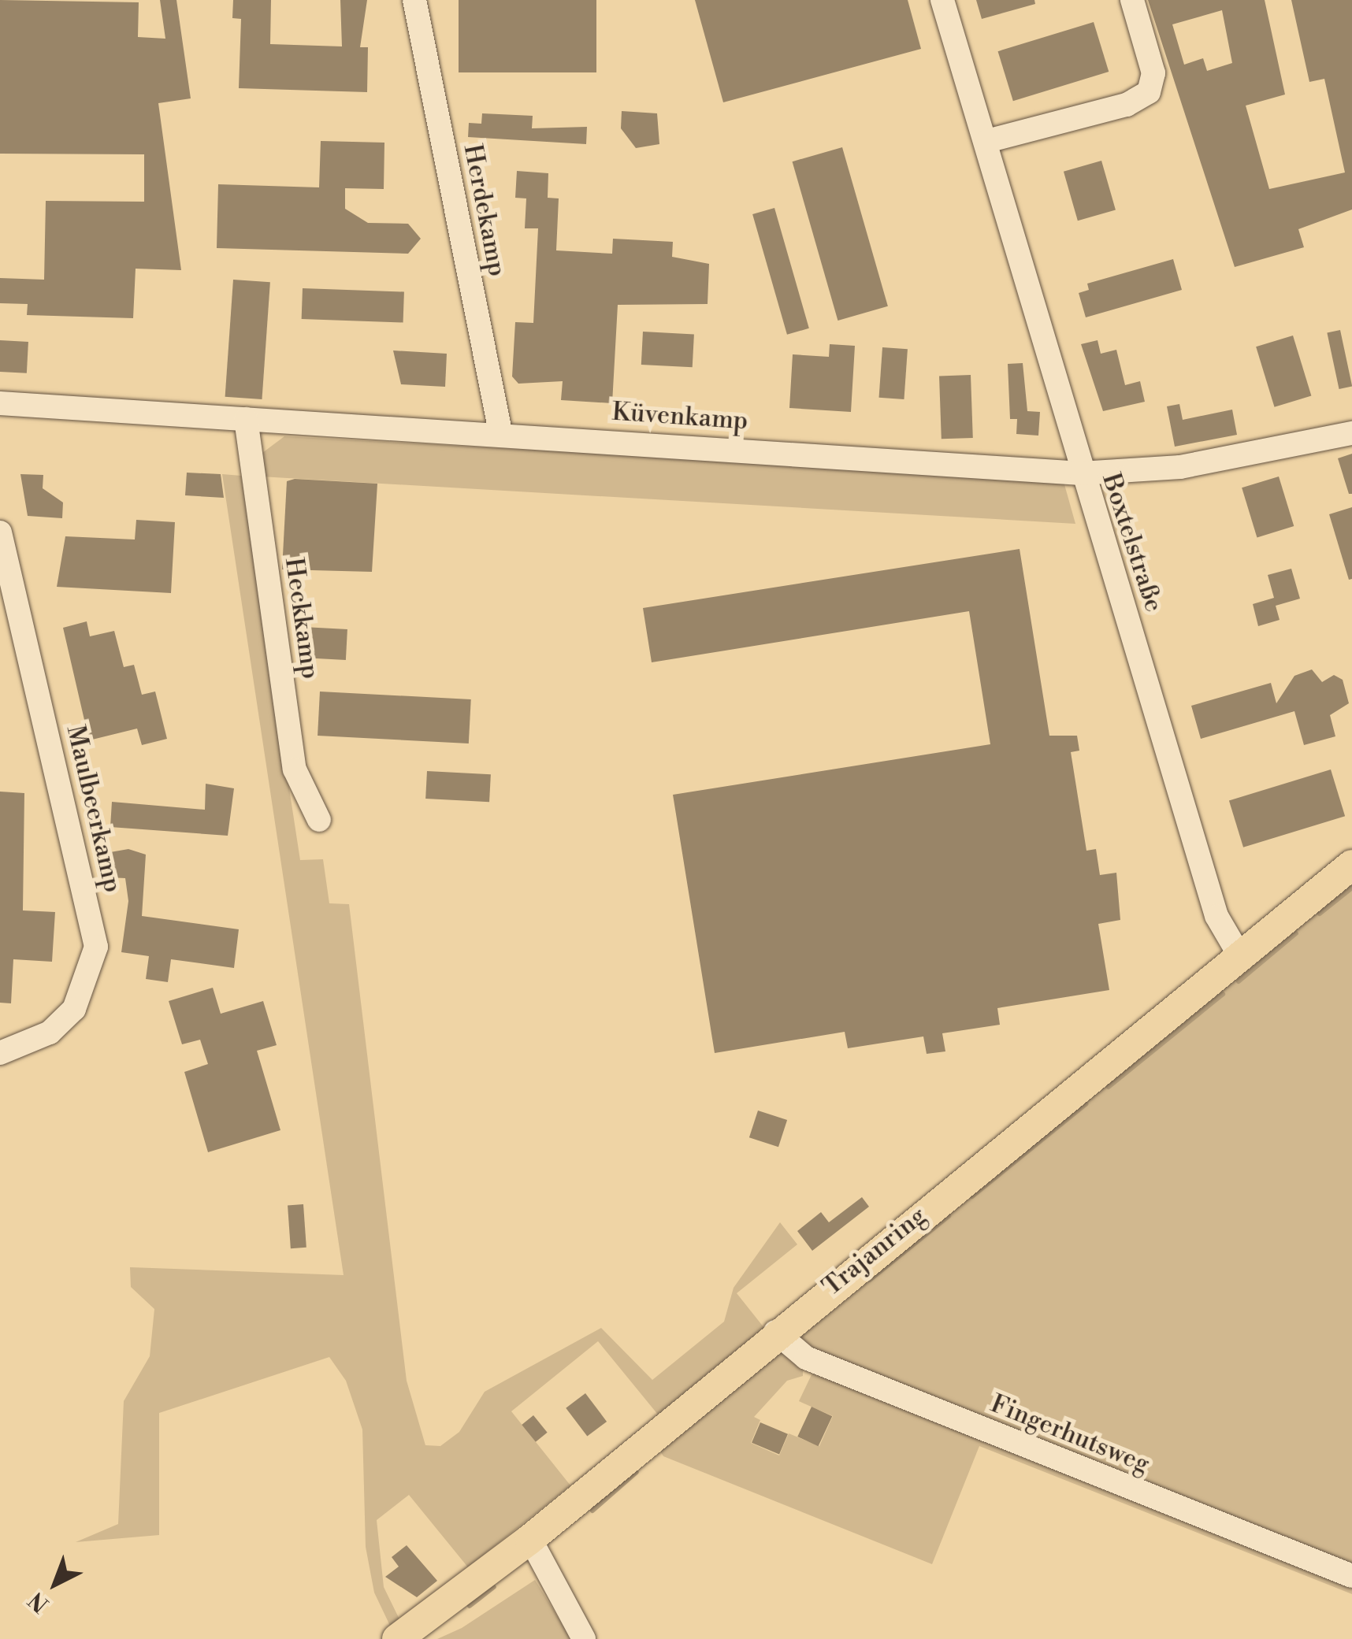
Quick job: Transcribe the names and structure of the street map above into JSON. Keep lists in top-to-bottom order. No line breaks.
{"streets":{"main road":["Trajanring"],"street":["Herdekamp","Küvenkamp","Boxtelstraße","Heckkamp","Maulbeerkamp","Fingerhutsweg"]},"crossings":[["Herdekamp","Küvenkamp"],["Küvenkamp","Boxtelstraße"],["Küvenkamp","Heckkamp"],["Boxtelstraße","Trajanring"],["Trajanring","Fingerhutsweg"]],"north":"bottom left"}
